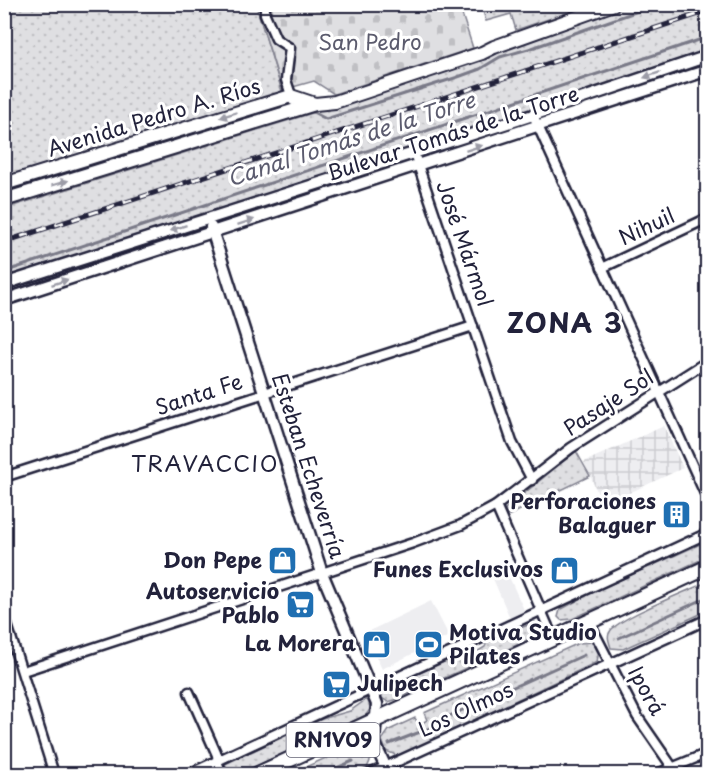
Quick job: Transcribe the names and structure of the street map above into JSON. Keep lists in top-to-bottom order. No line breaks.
{"streets":{"main road":["Avenida Pedro A. Ríos","RN1V09"],"street":["Bulevar Tomás de la Torre","Nihuil","José Mármol","Santa Fe","Pasaje Sol","Esteban Echeverría","Iporá","Los Olmos"]},"crossings":[["Bulevar Tomás de la Torre","José Mármol"],["Bulevar Tomás de la Torre","Esteban Echeverría"],["José Mármol","Santa Fe"],["José Mármol","Pasaje Sol"],["Santa Fe","Esteban Echeverría"],["Pasaje Sol","Esteban Echeverría"],["Esteban Echeverría","Los Olmos"],["Esteban Echeverría","RN1V09"],["Iporá","Los Olmos"],["Iporá","RN1V09"]],"districts":["ZONA 3","TRAVACCIO"],"water":["Canal Tomás de la Torre"],"parks":["San Pedro"],"places":{"building":["Perforaciones Balaguer"],"shop":["Don Pepe","Funes Exclusivos","La Morera"],"supermarket":["Autoservicio Pablo","Julipech"],"sports":["Motiva Studio Pilates"]}}
